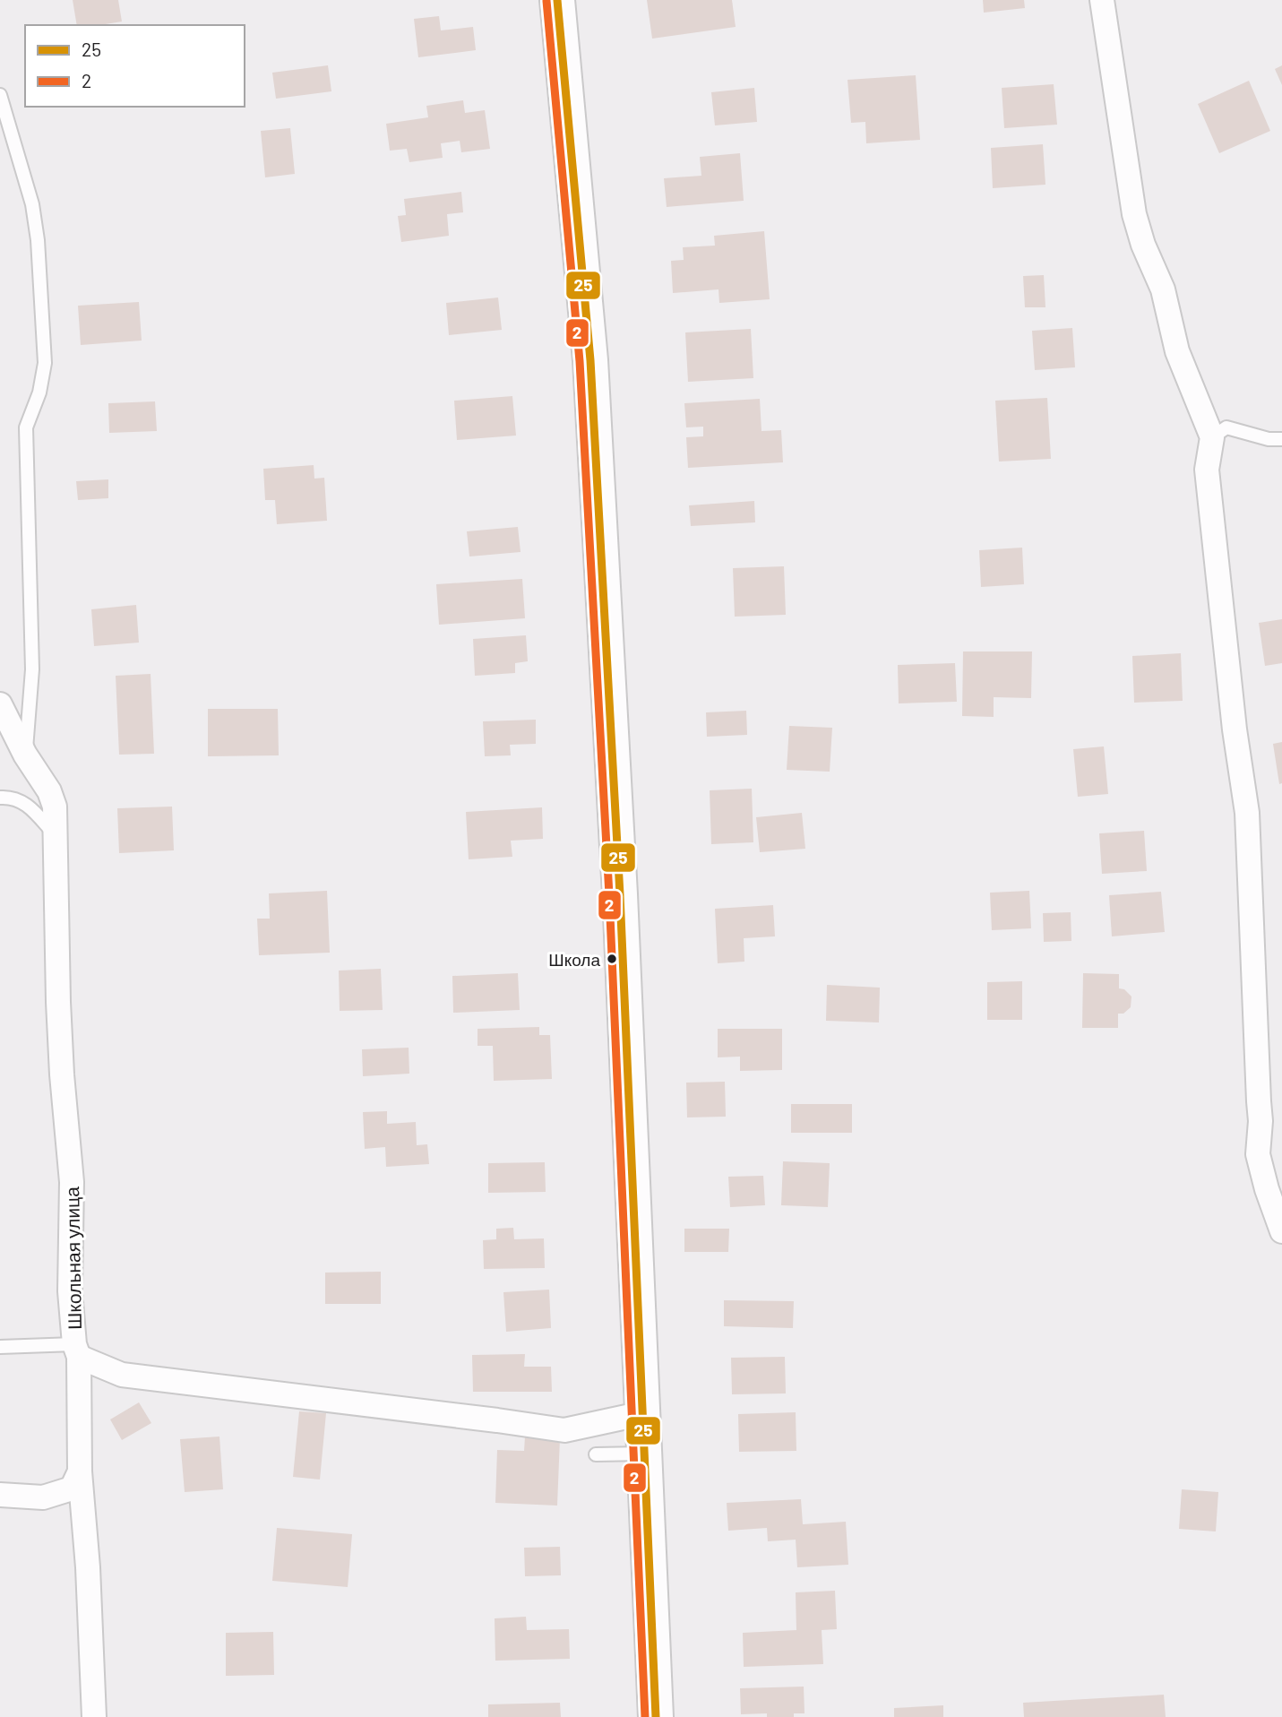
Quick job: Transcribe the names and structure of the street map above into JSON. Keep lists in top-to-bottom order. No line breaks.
{"streets":{"street":["Школьная улица"]},"places":["Школа"],"lines":["transit line 25","transit line 2"],"legend":["25","2"]}
